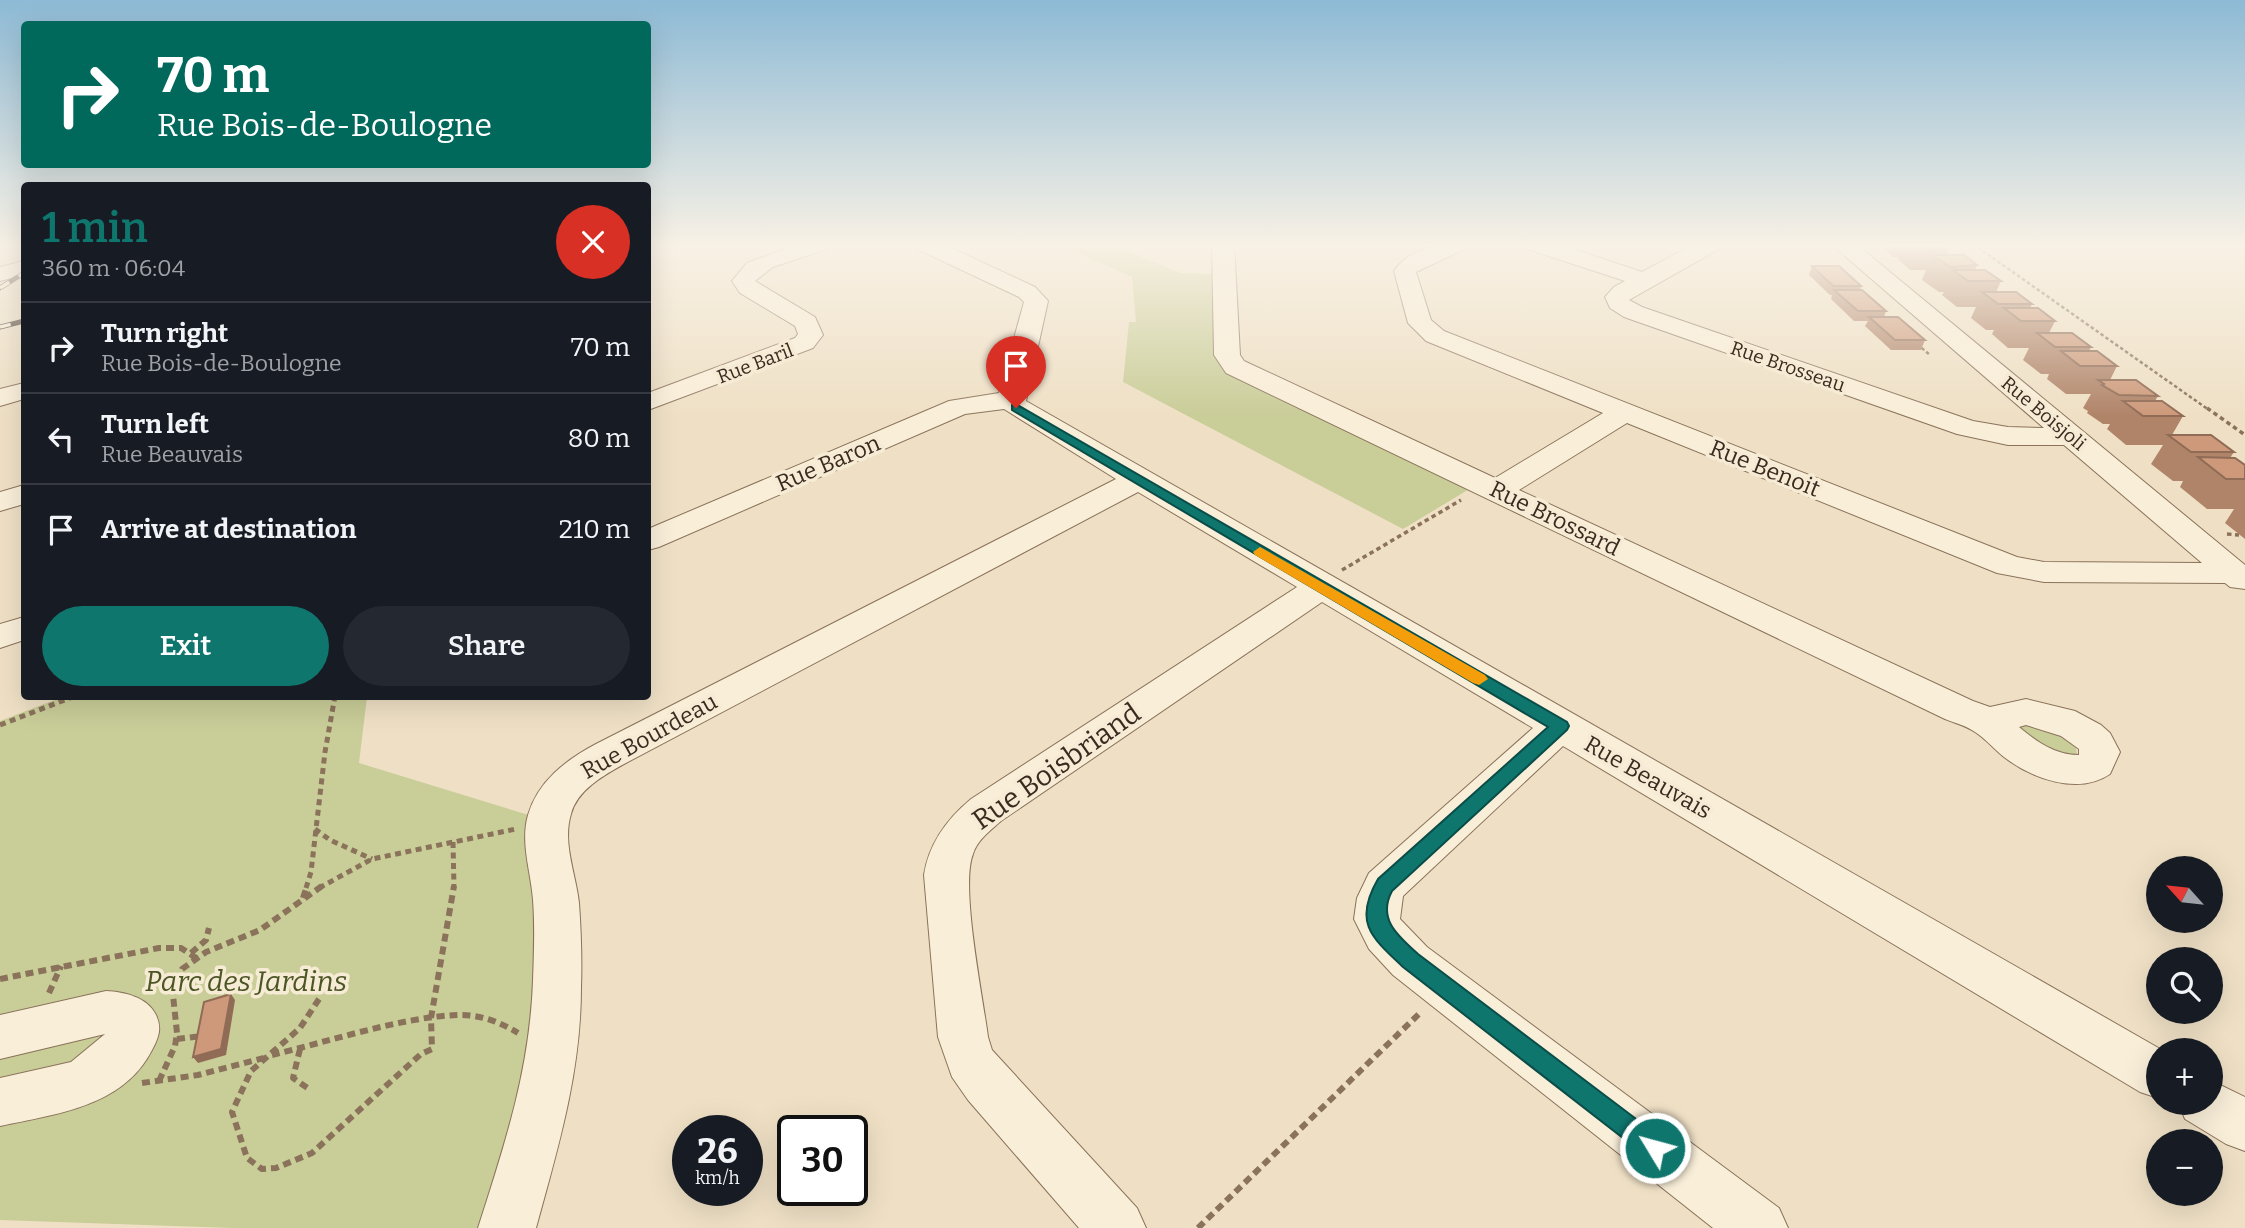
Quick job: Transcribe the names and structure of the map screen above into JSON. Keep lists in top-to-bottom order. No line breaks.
{"streets":{"street":["Rue Baril","Rue Brosseau","Rue Boisjoli","Rue Baron","Rue Benoit","Rue Brossard","Rue Bourdeau","Rue Boisbriand","Rue Beauvais"]},"crossings":[["Rue Brosseau","Rue Boisjoli"],["Rue Boisjoli","Rue Benoit"],["Rue Baron","Rue Beauvais"],["Rue Bourdeau","Rue Beauvais"],["Rue Boisbriand","Rue Beauvais"]],"parks":["Parc des Jardins"],"north":"top left","page":{"turn":["70 m","Rue Bois-de-Boulogne"],"heading":["1 min","360 m · 06:04"],"list":[{"name":"Turn right","note":"Rue Bois-de-Boulogne","value":"70 m"},{"name":"Turn left","note":"Rue Beauvais","value":"80 m"},{"name":"Arrive at destination","value":"210 m"}],"buttons":["Exit","Share"],"map_buttons":["+","−"],"speed":"26 km/h","limit":"30"}}
